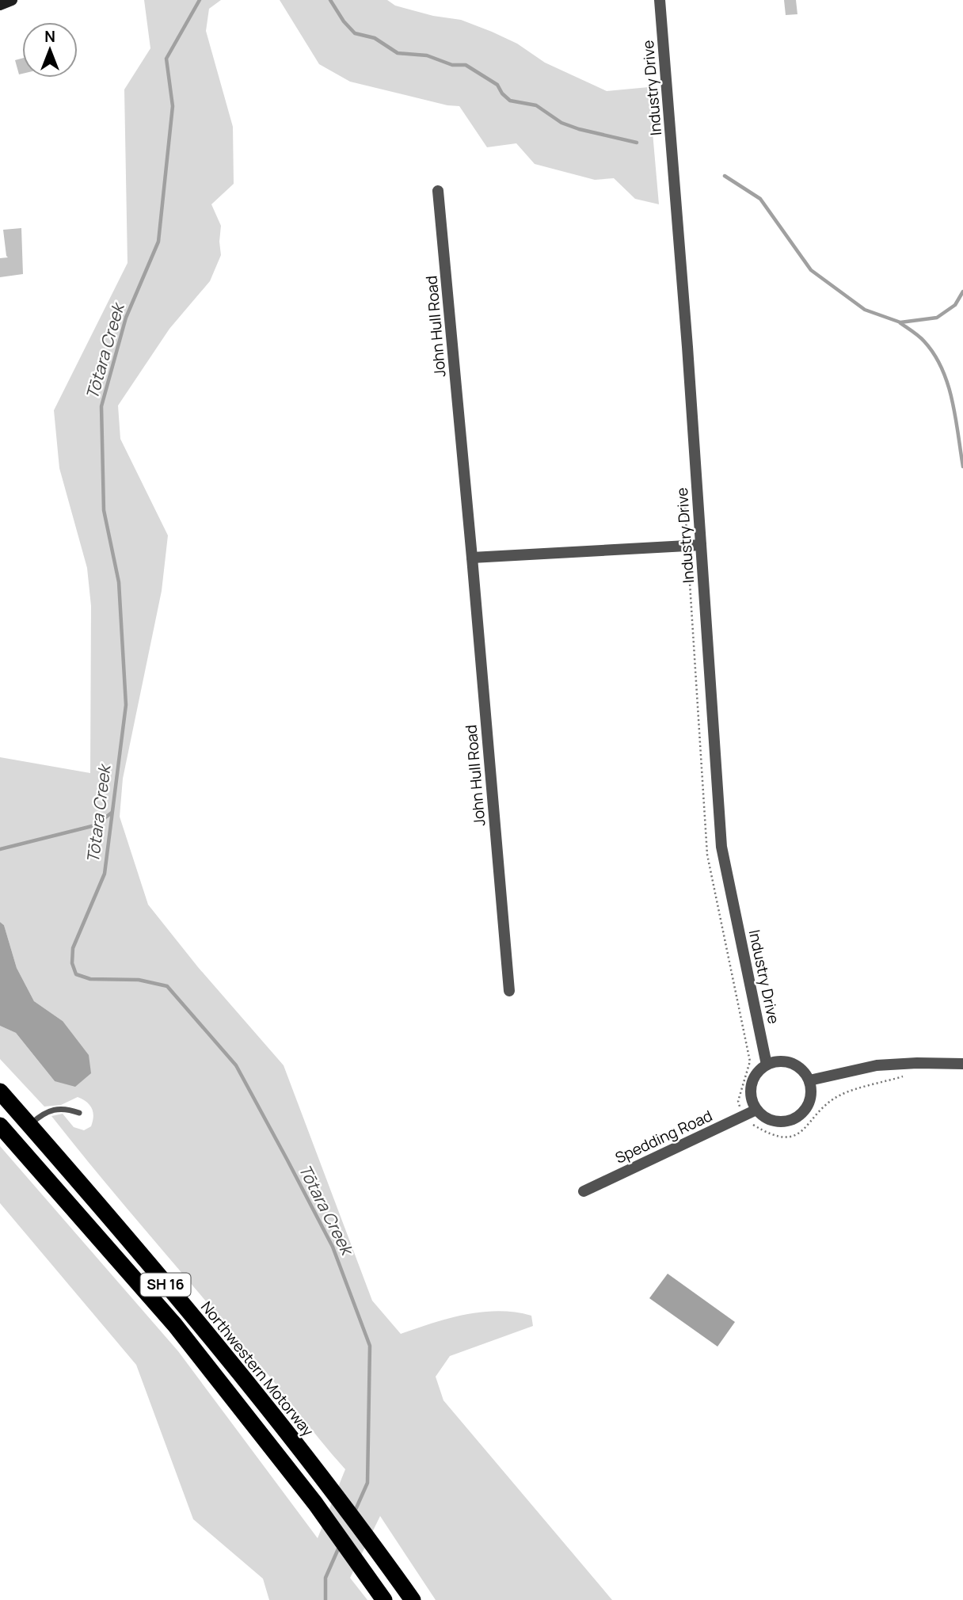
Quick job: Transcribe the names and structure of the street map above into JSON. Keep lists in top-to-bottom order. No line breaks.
{"streets":{"highway":["SH 16","Northwestern Motorway"],"street":["Industry Drive","John Hull Road","Spedding Road"]},"crossings":[["Industry Drive","Spedding Road"]],"water":["Tōtara Creek"],"north":"top"}
